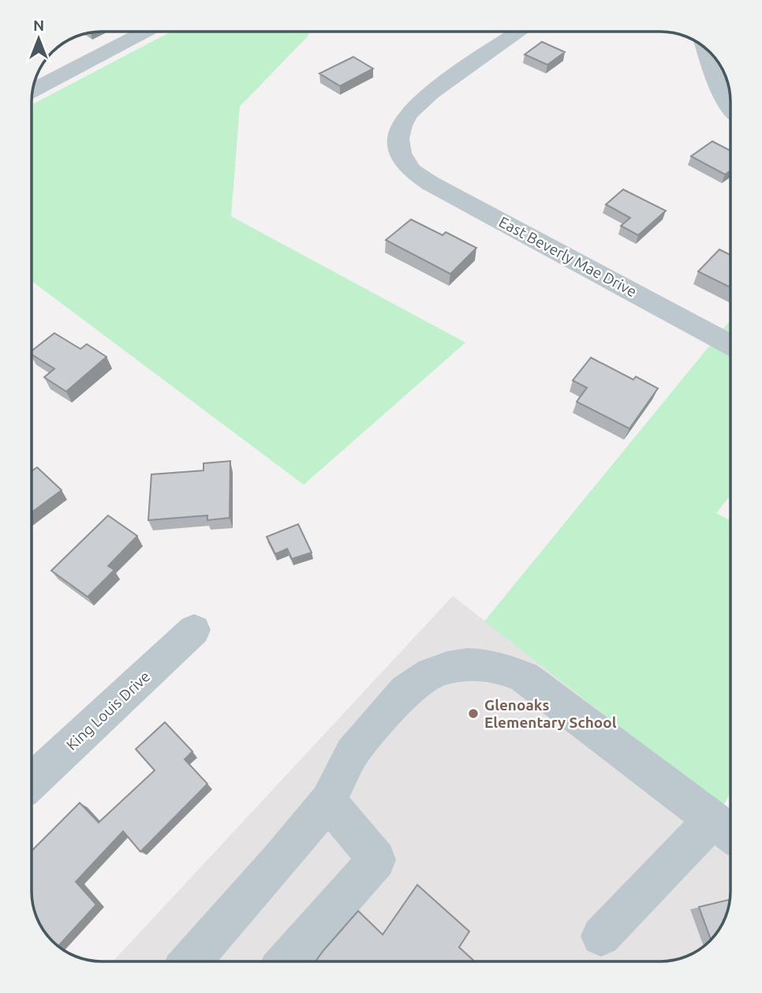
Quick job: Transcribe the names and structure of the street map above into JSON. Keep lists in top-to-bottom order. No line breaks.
{"streets":{"street":["East Beverly Mae Drive","King Louis Drive"]},"places":["Glenoaks Elementary School"],"north":"top"}
